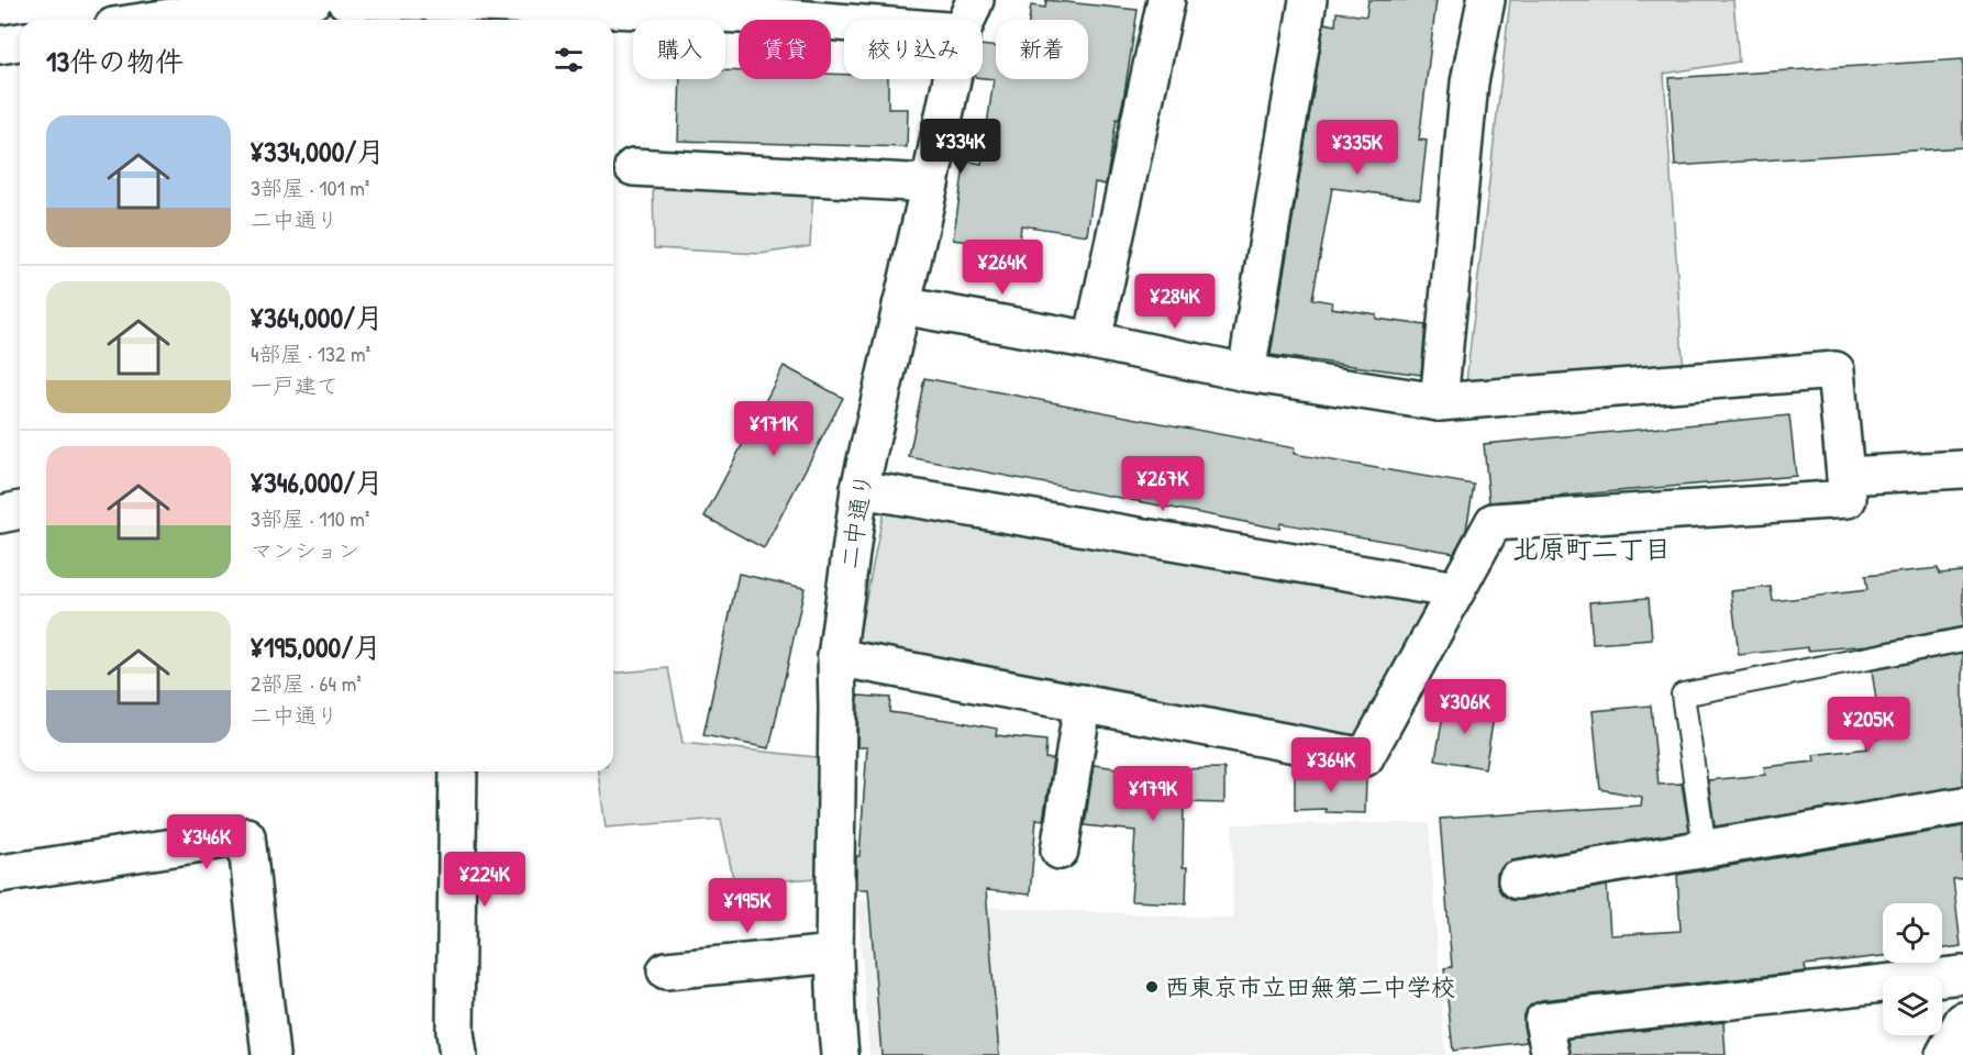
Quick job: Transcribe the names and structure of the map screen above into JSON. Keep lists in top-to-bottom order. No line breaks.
{"streets":{"street":["二中通り"]},"districts":["北原町二丁目"],"places":["西東京市立田無第二中学校"],"page":{"chip":["購入","賃貸","絞り込み","新着"],"heading":"13件の物件","list":[{"name":"¥334,000/月","note":"3部屋 · 101 m² · 二中通り"},{"name":"¥364,000/月","note":"4部屋 · 132 m² · 一戸建て"},{"name":"¥346,000/月","note":"3部屋 · 110 m² · マンション"},{"name":"¥195,000/月","note":"2部屋 · 64 m² · 二中通り"}],"price":["¥334K","¥335K","¥264K","¥284K","¥171K","¥267K","¥306K","¥205K","¥364K","¥179K","¥346K","¥224K","¥195K"]}}
